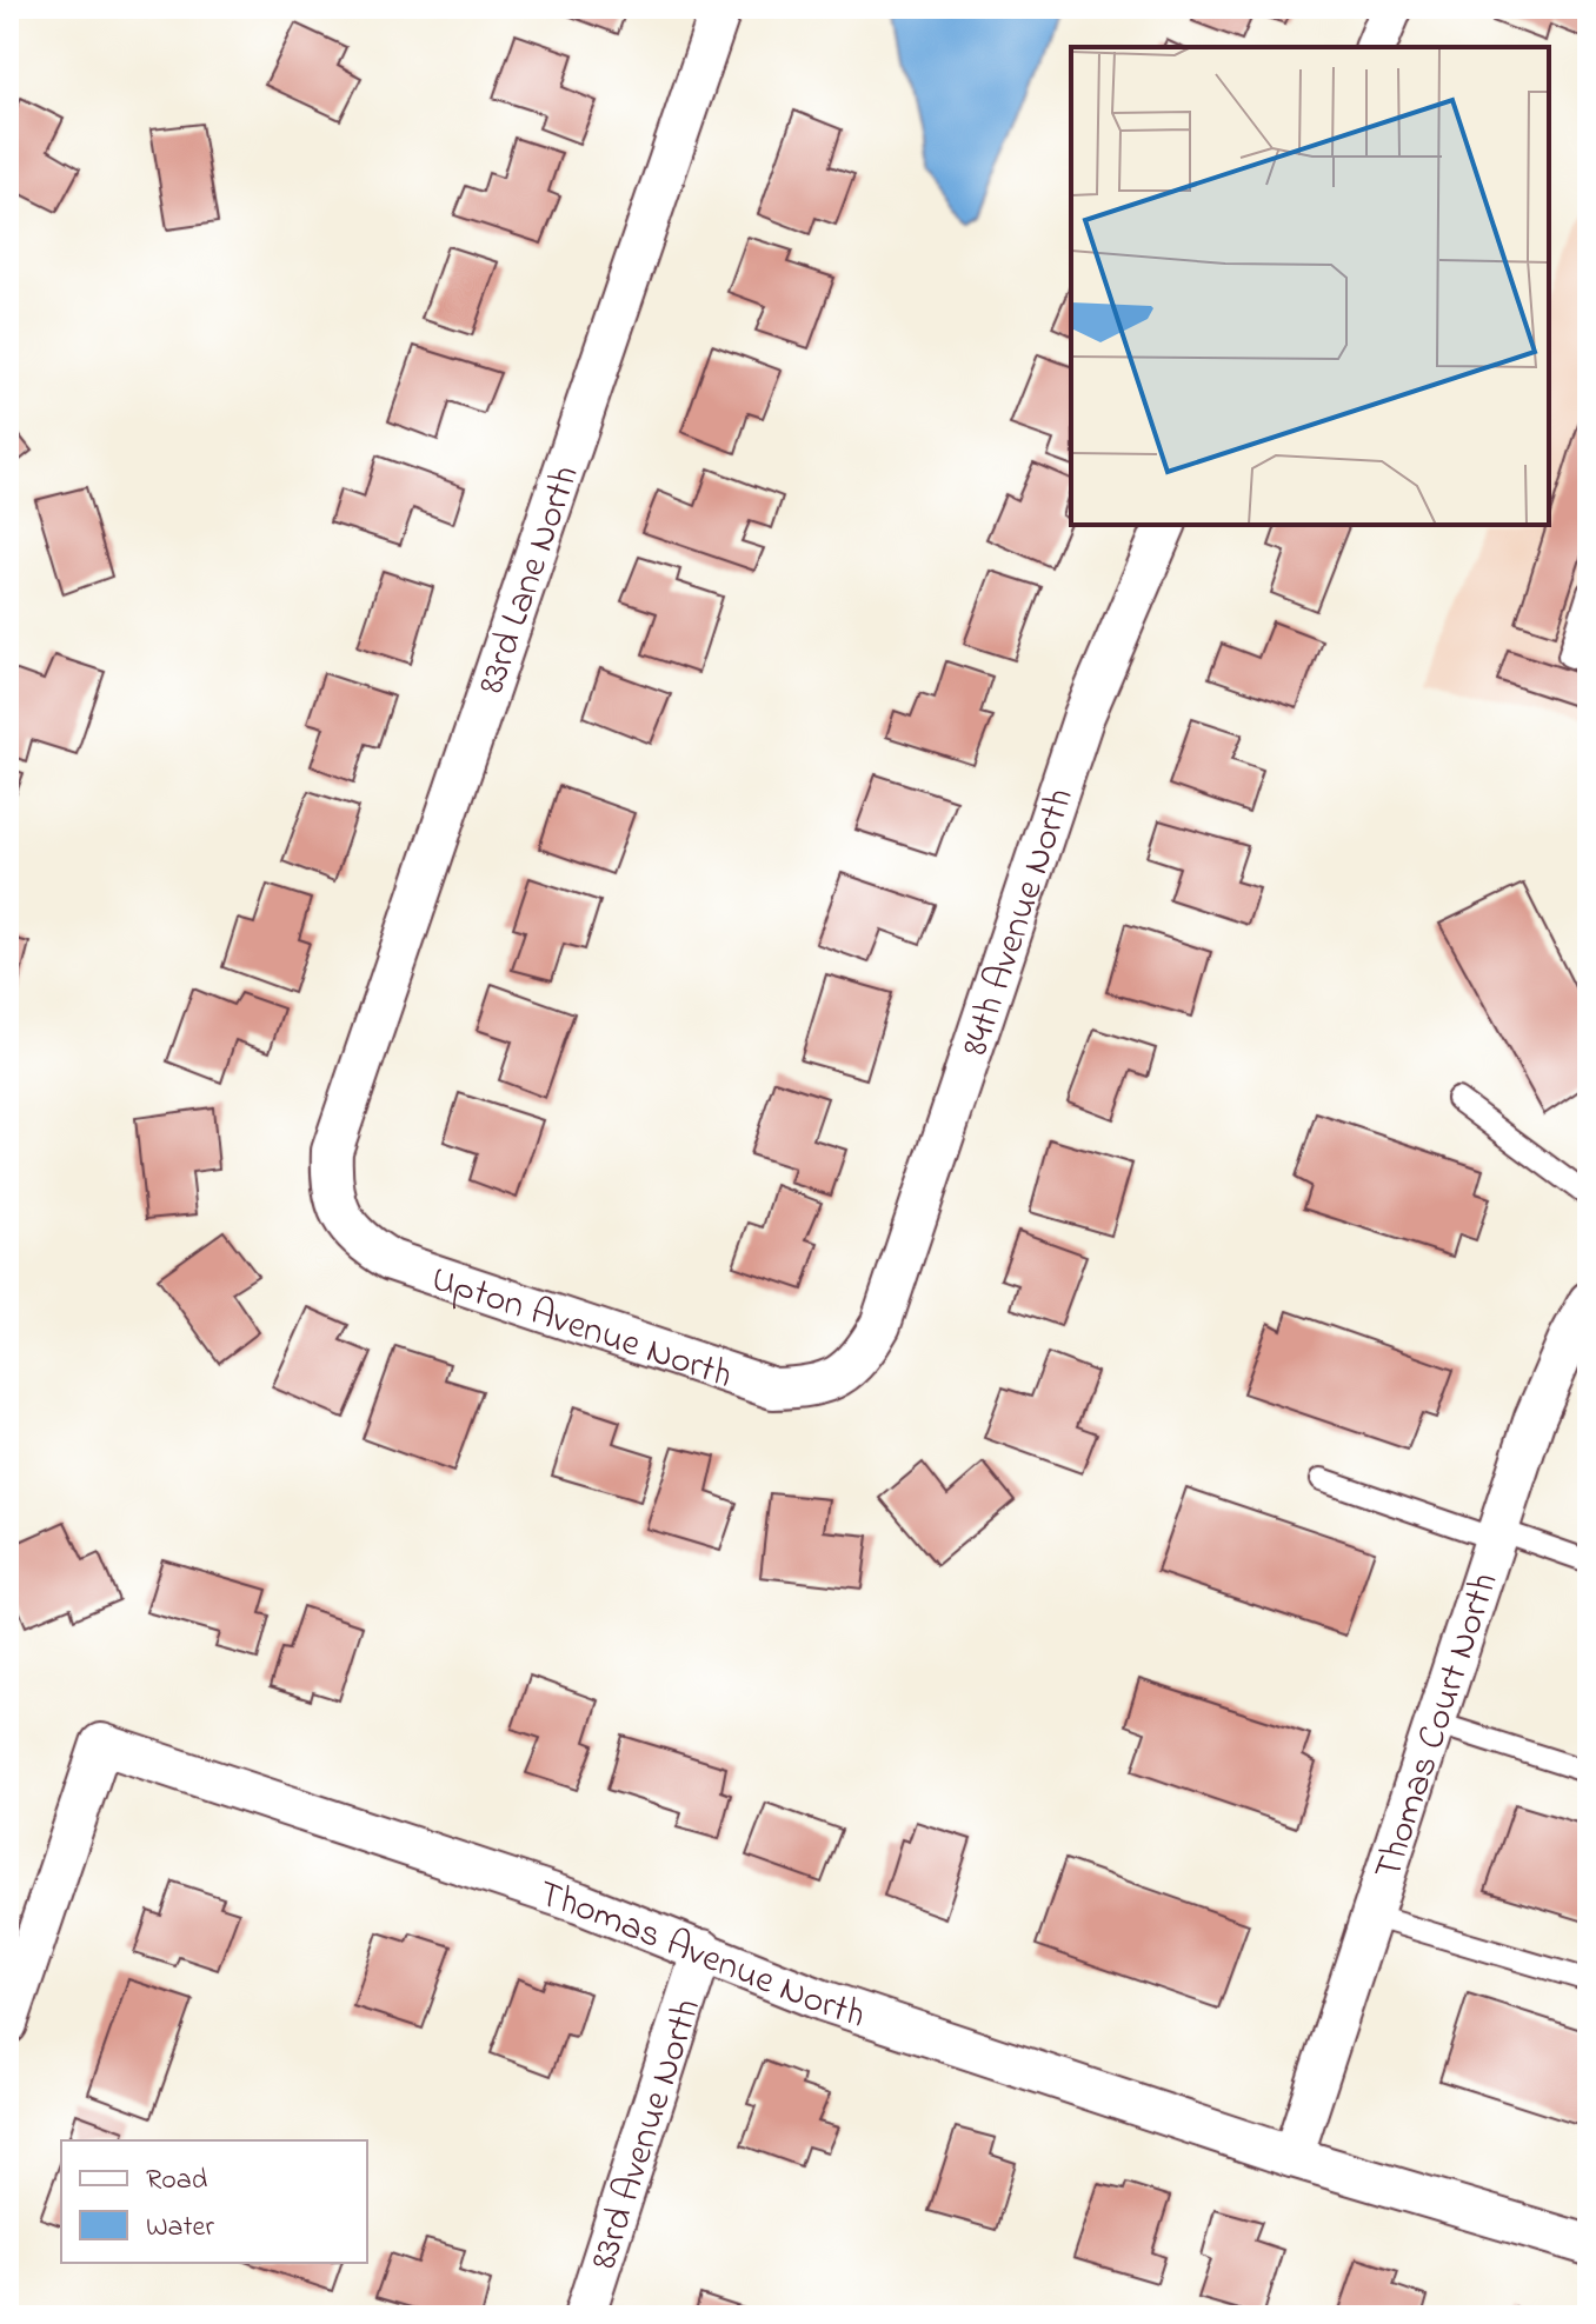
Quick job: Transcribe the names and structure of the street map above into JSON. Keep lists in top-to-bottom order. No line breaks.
{"streets":{"street":["83rd Lane North","84th Avenue North","Upton Avenue North","Thomas Court North","Thomas Avenue North","83rd Avenue North"]},"crossings":[["83rd Lane North","Upton Avenue North"],["84th Avenue North","Upton Avenue North"],["Thomas Court North","Thomas Avenue North"],["Thomas Avenue North","83rd Avenue North"]],"legend":["Road","Water"]}
